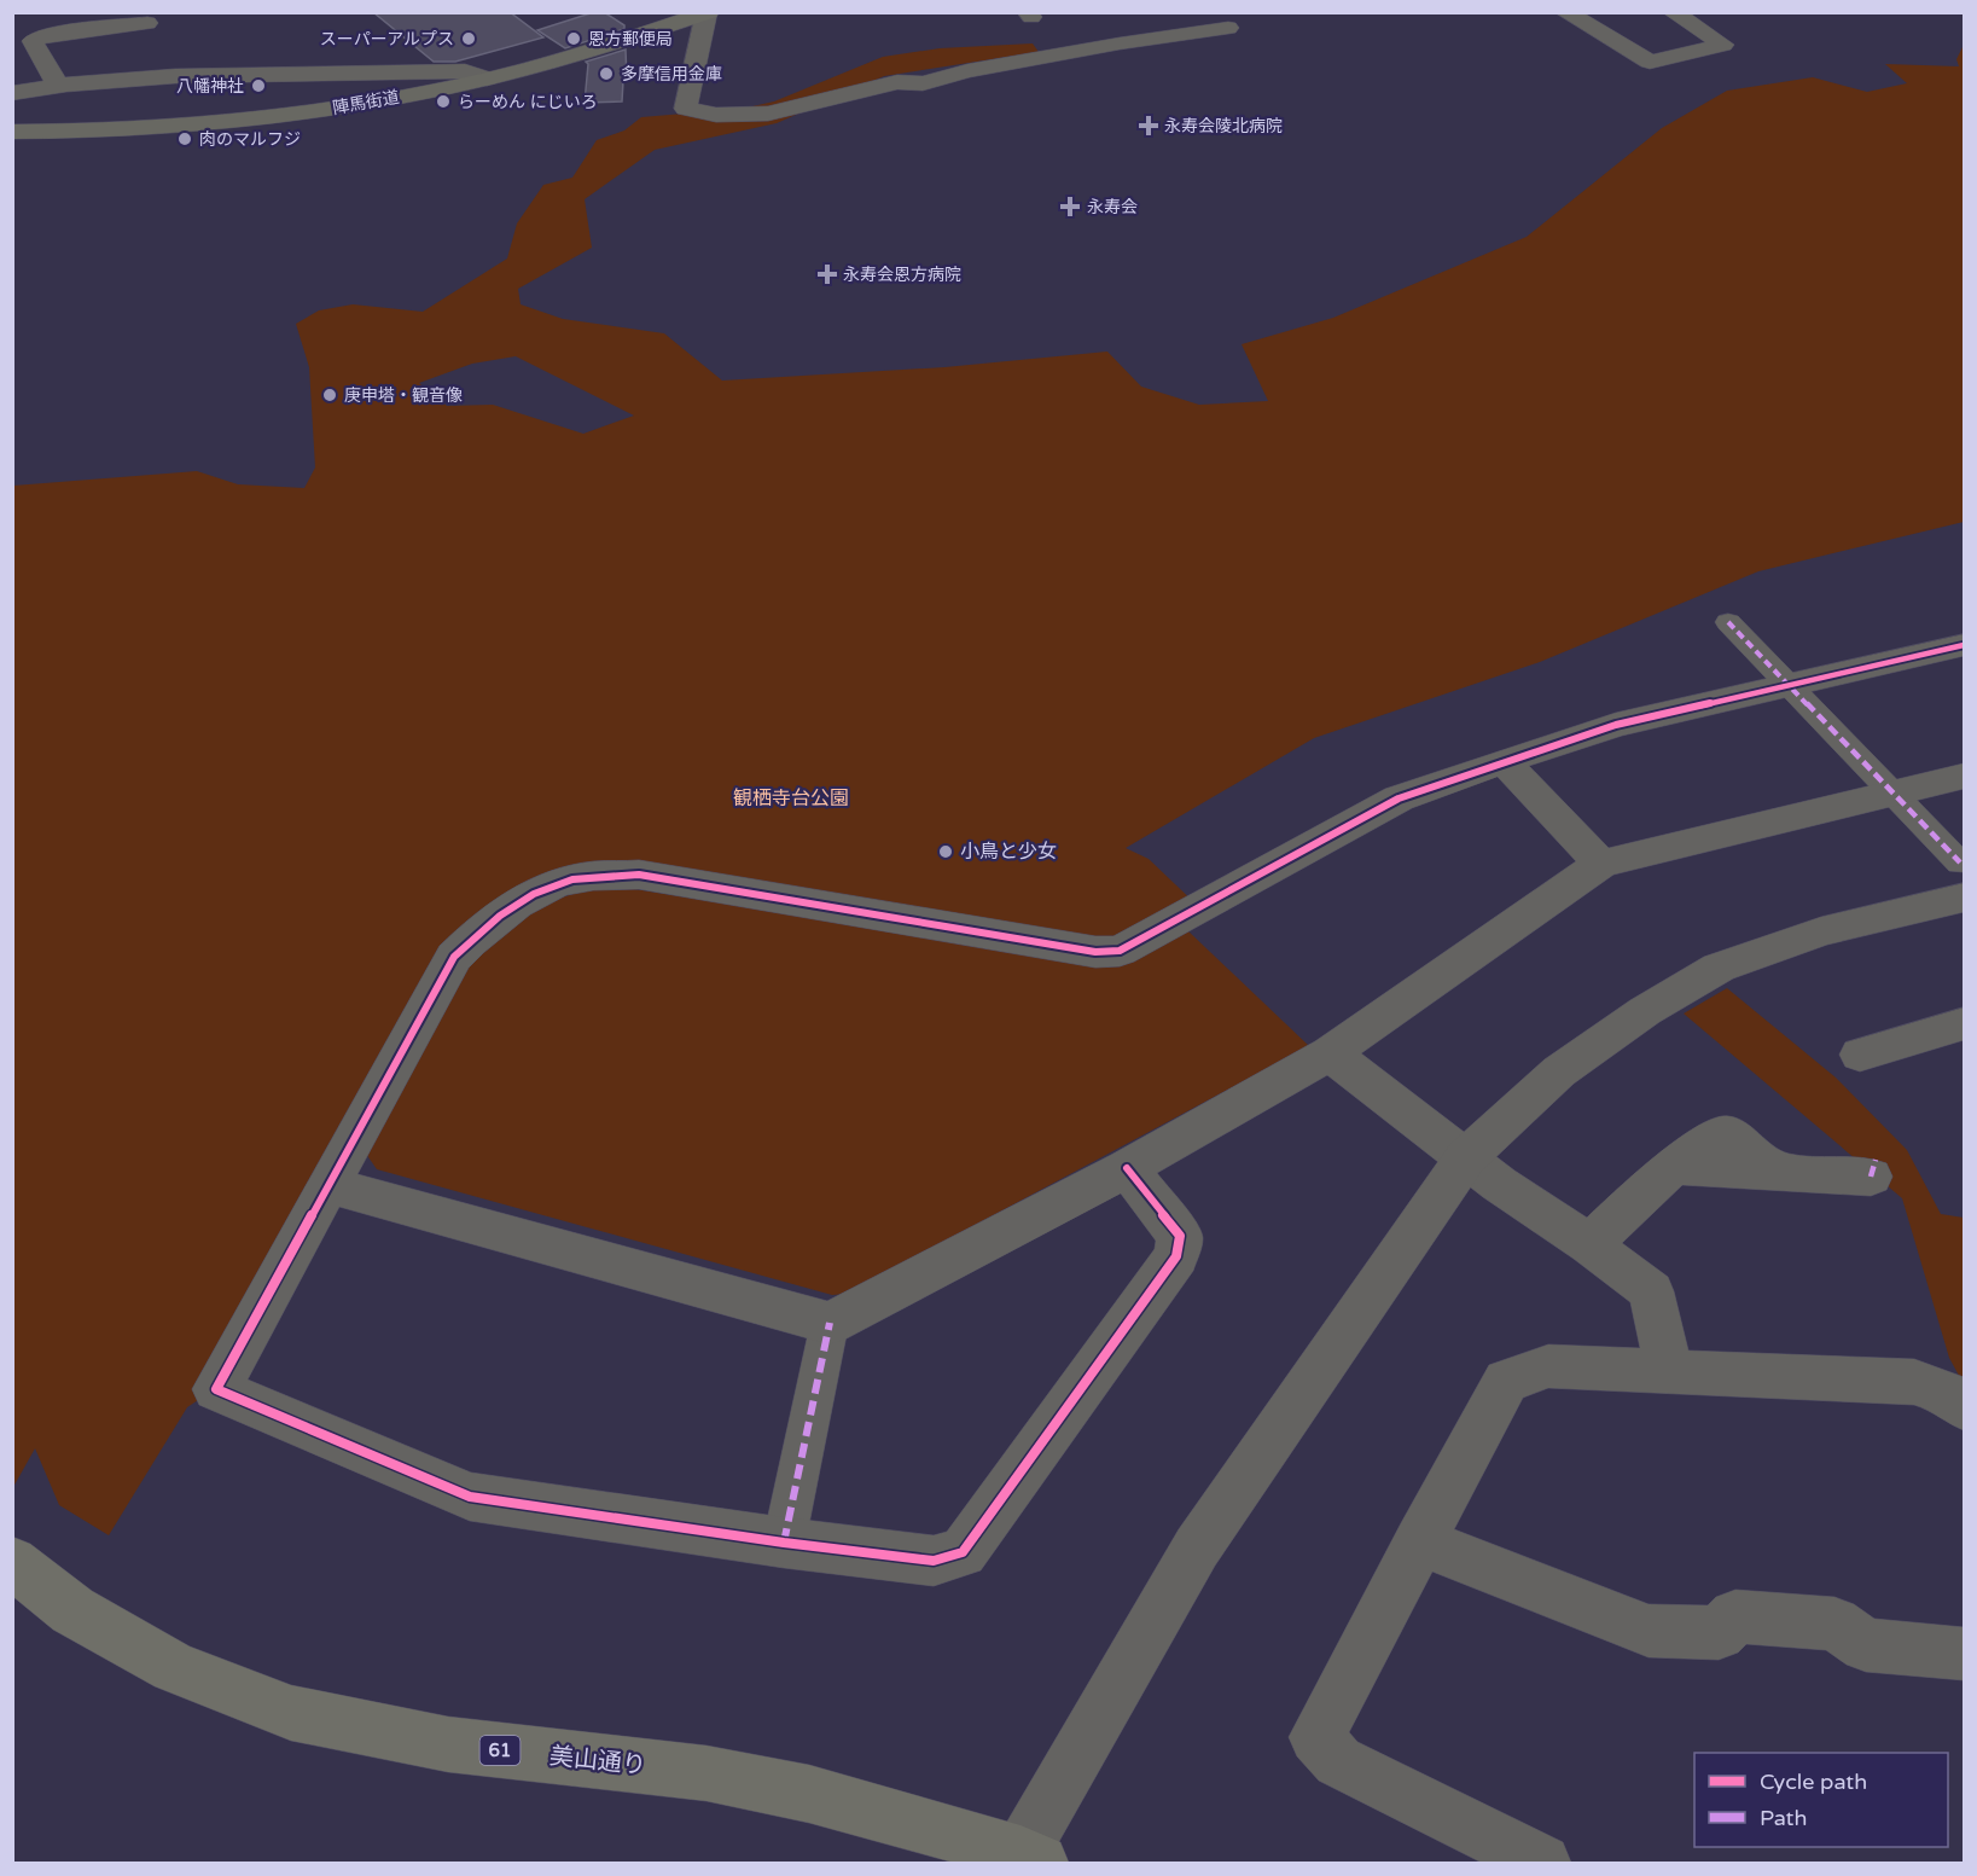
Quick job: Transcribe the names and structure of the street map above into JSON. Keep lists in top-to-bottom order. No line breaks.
{"streets":{"main road":["陣馬街道","61","美山通り"]},"parks":["観栖寺台公園"],"places":{"other":["スーパーアルプス","恩方郵便局","多摩信用金庫","八幡神社","らーめん にじいろ","肉のマルフジ","庚申塔・観音像","小鳥と少女"],"health":["永寿会陵北病院","永寿会","永寿会恩方病院"]},"legend":["Cycle path","Path"]}
